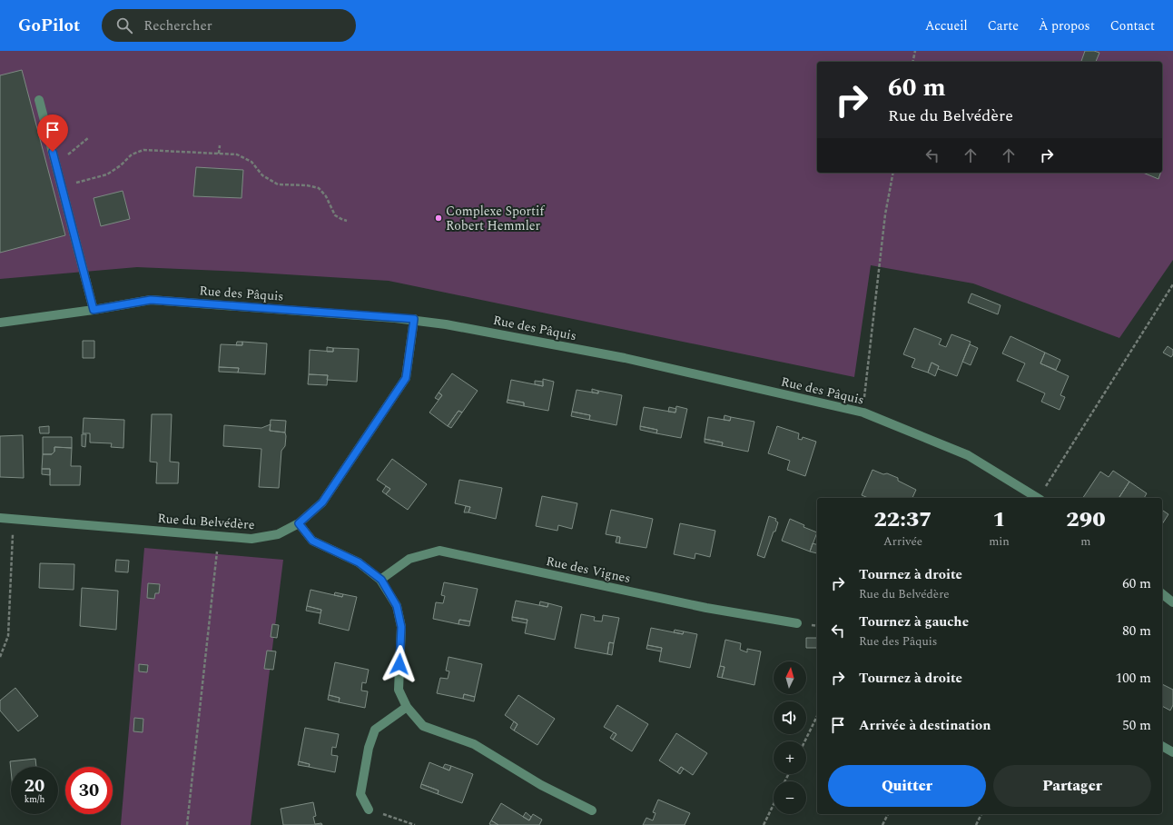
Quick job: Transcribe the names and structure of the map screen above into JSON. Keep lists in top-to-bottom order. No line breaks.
{"streets":{"street":["Rue des Pâquis","Rue du Belvédère","Rue des Vignes"]},"crossings":[["Rue des Pâquis","Rue du Belvédère"]],"places":["Complexe Sportif Robert Hemmler"],"north":"top","page":{"header":"GoPilot","search":"Rechercher","nav":["Accueil","Carte","À propos","Contact"],"turn":["60 m","Rue du Belvédère"],"eta":["22:37","Arrivée","1","min","290","m"],"list":[{"name":"Tournez à droite","note":"Rue du Belvédère","value":"60 m"},{"name":"Tournez à gauche","note":"Rue des Pâquis","value":"80 m"},{"name":"Tournez à droite","value":"100 m"},{"name":"Arrivée à destination","value":"50 m"}],"map_buttons":["+","−"],"buttons":["Quitter","Partager"],"speed":"20 km/h","limit":"30"}}
